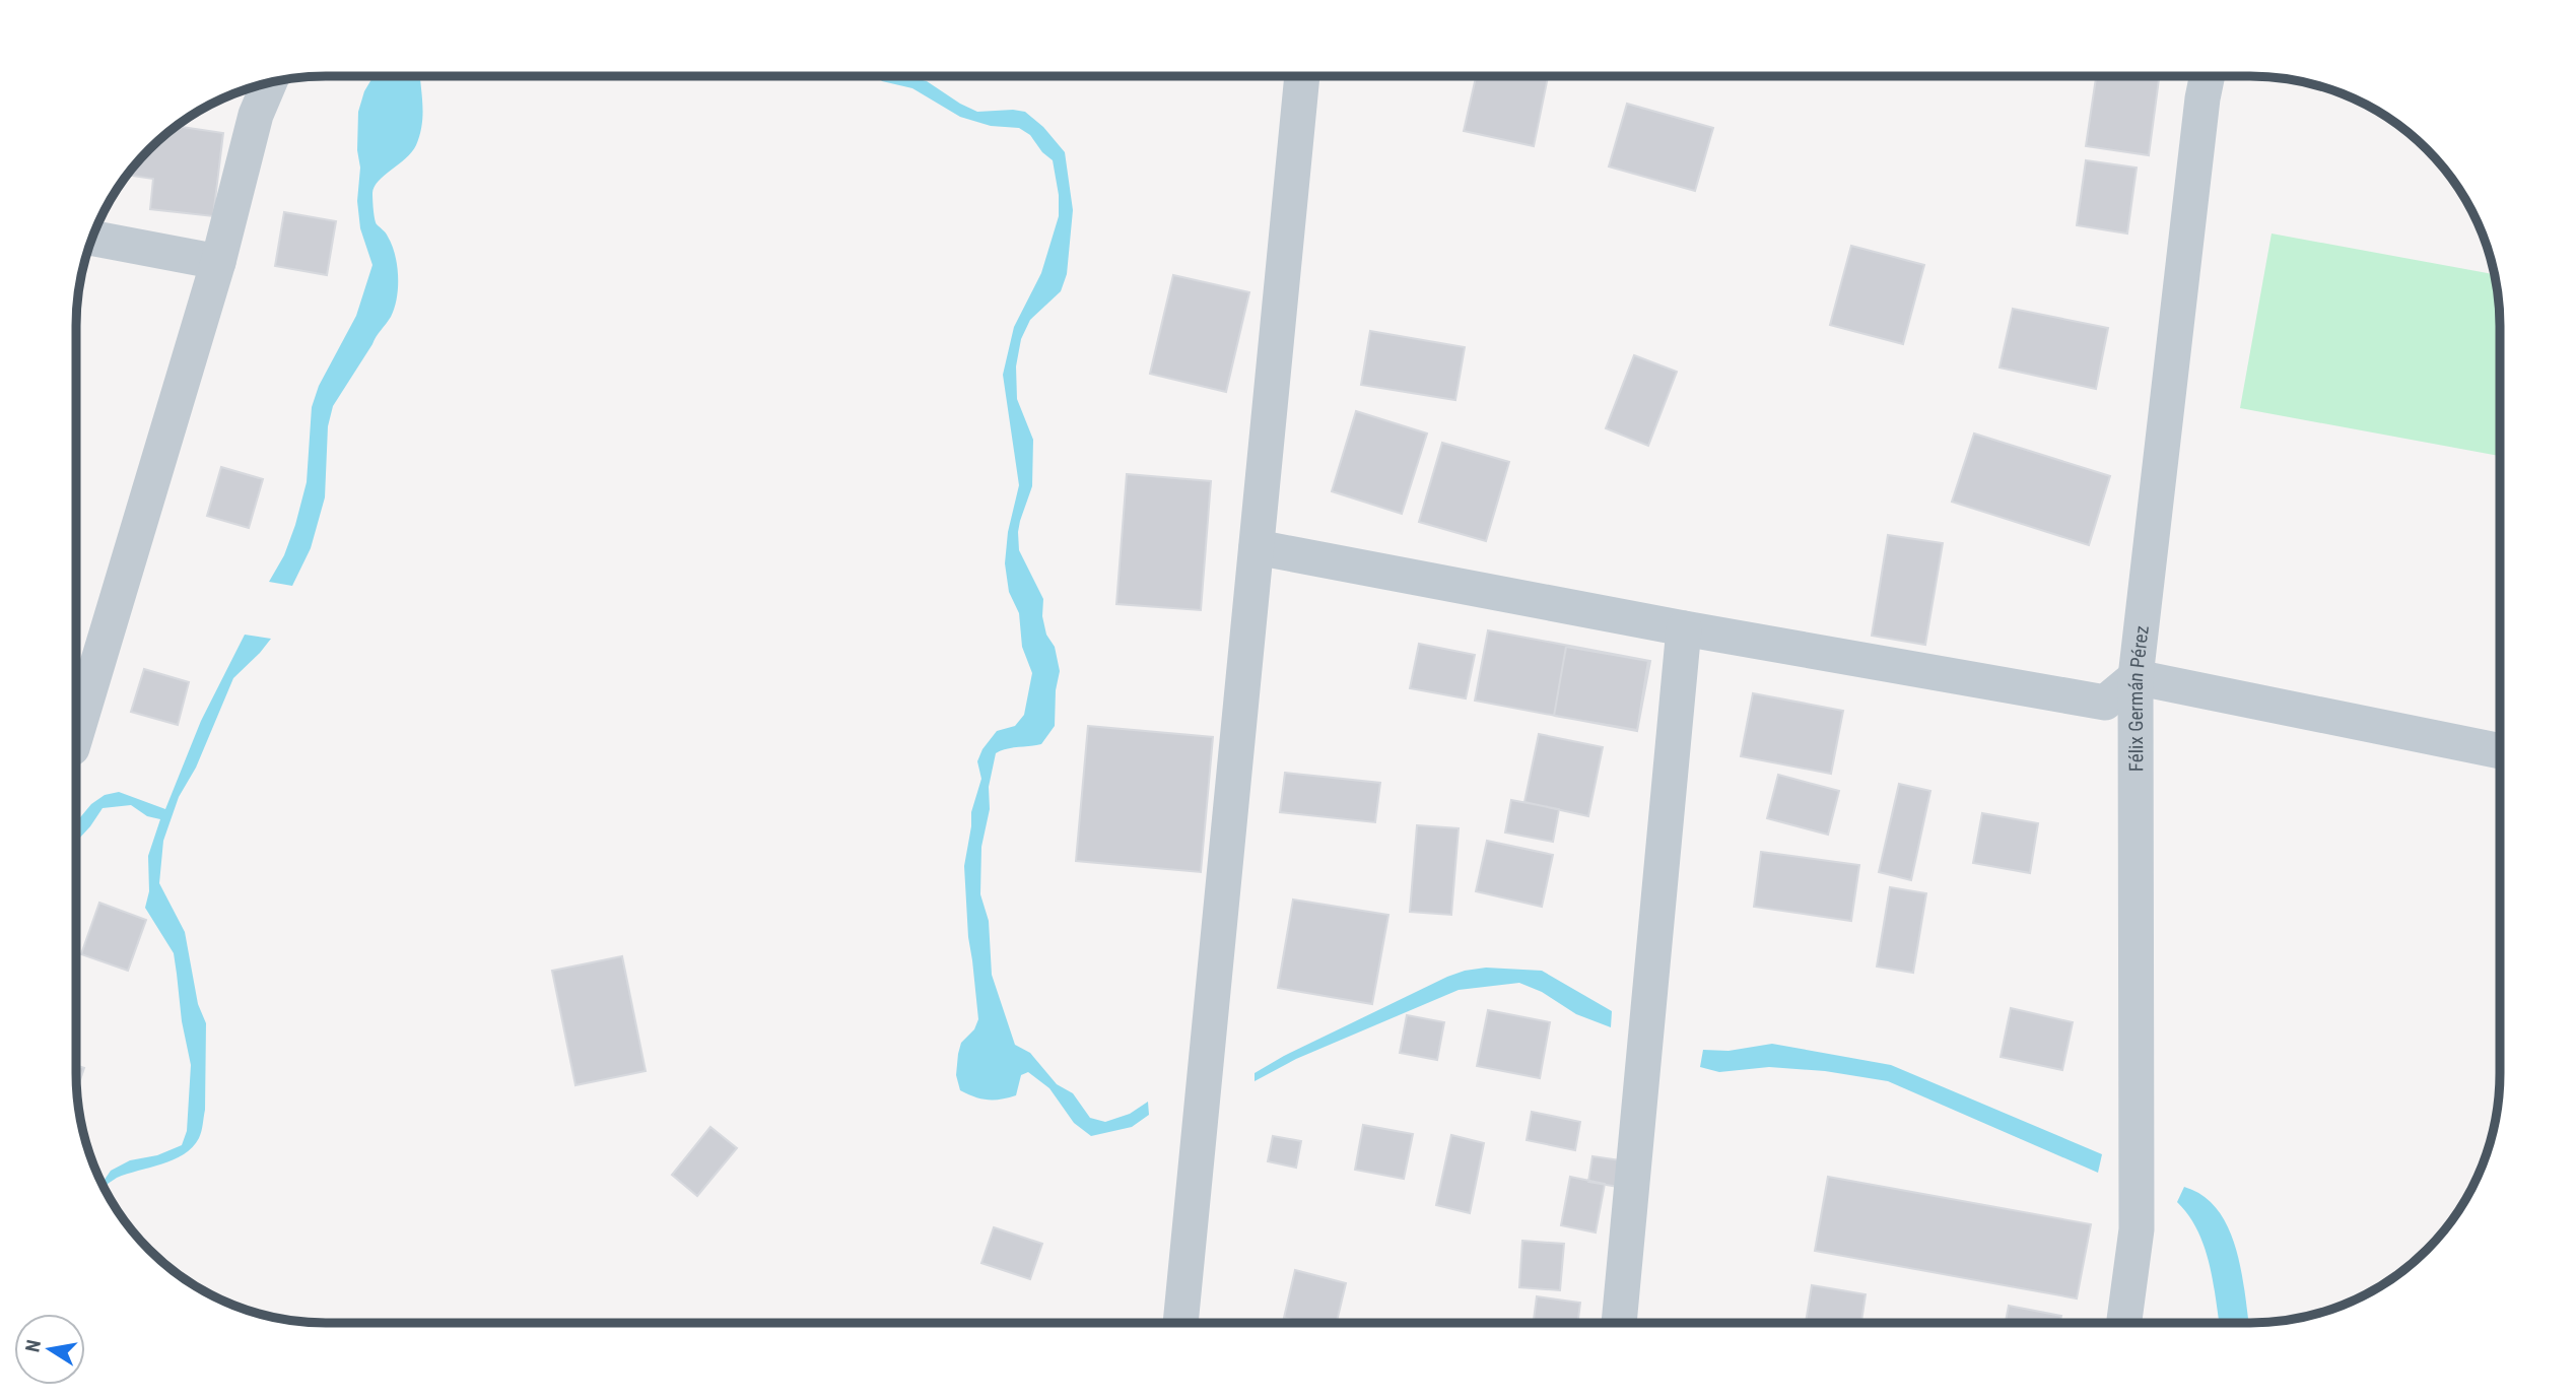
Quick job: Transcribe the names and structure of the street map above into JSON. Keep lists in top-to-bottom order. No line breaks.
{"streets":{"street":["Félix Germán Pérez"]},"north":"left"}
